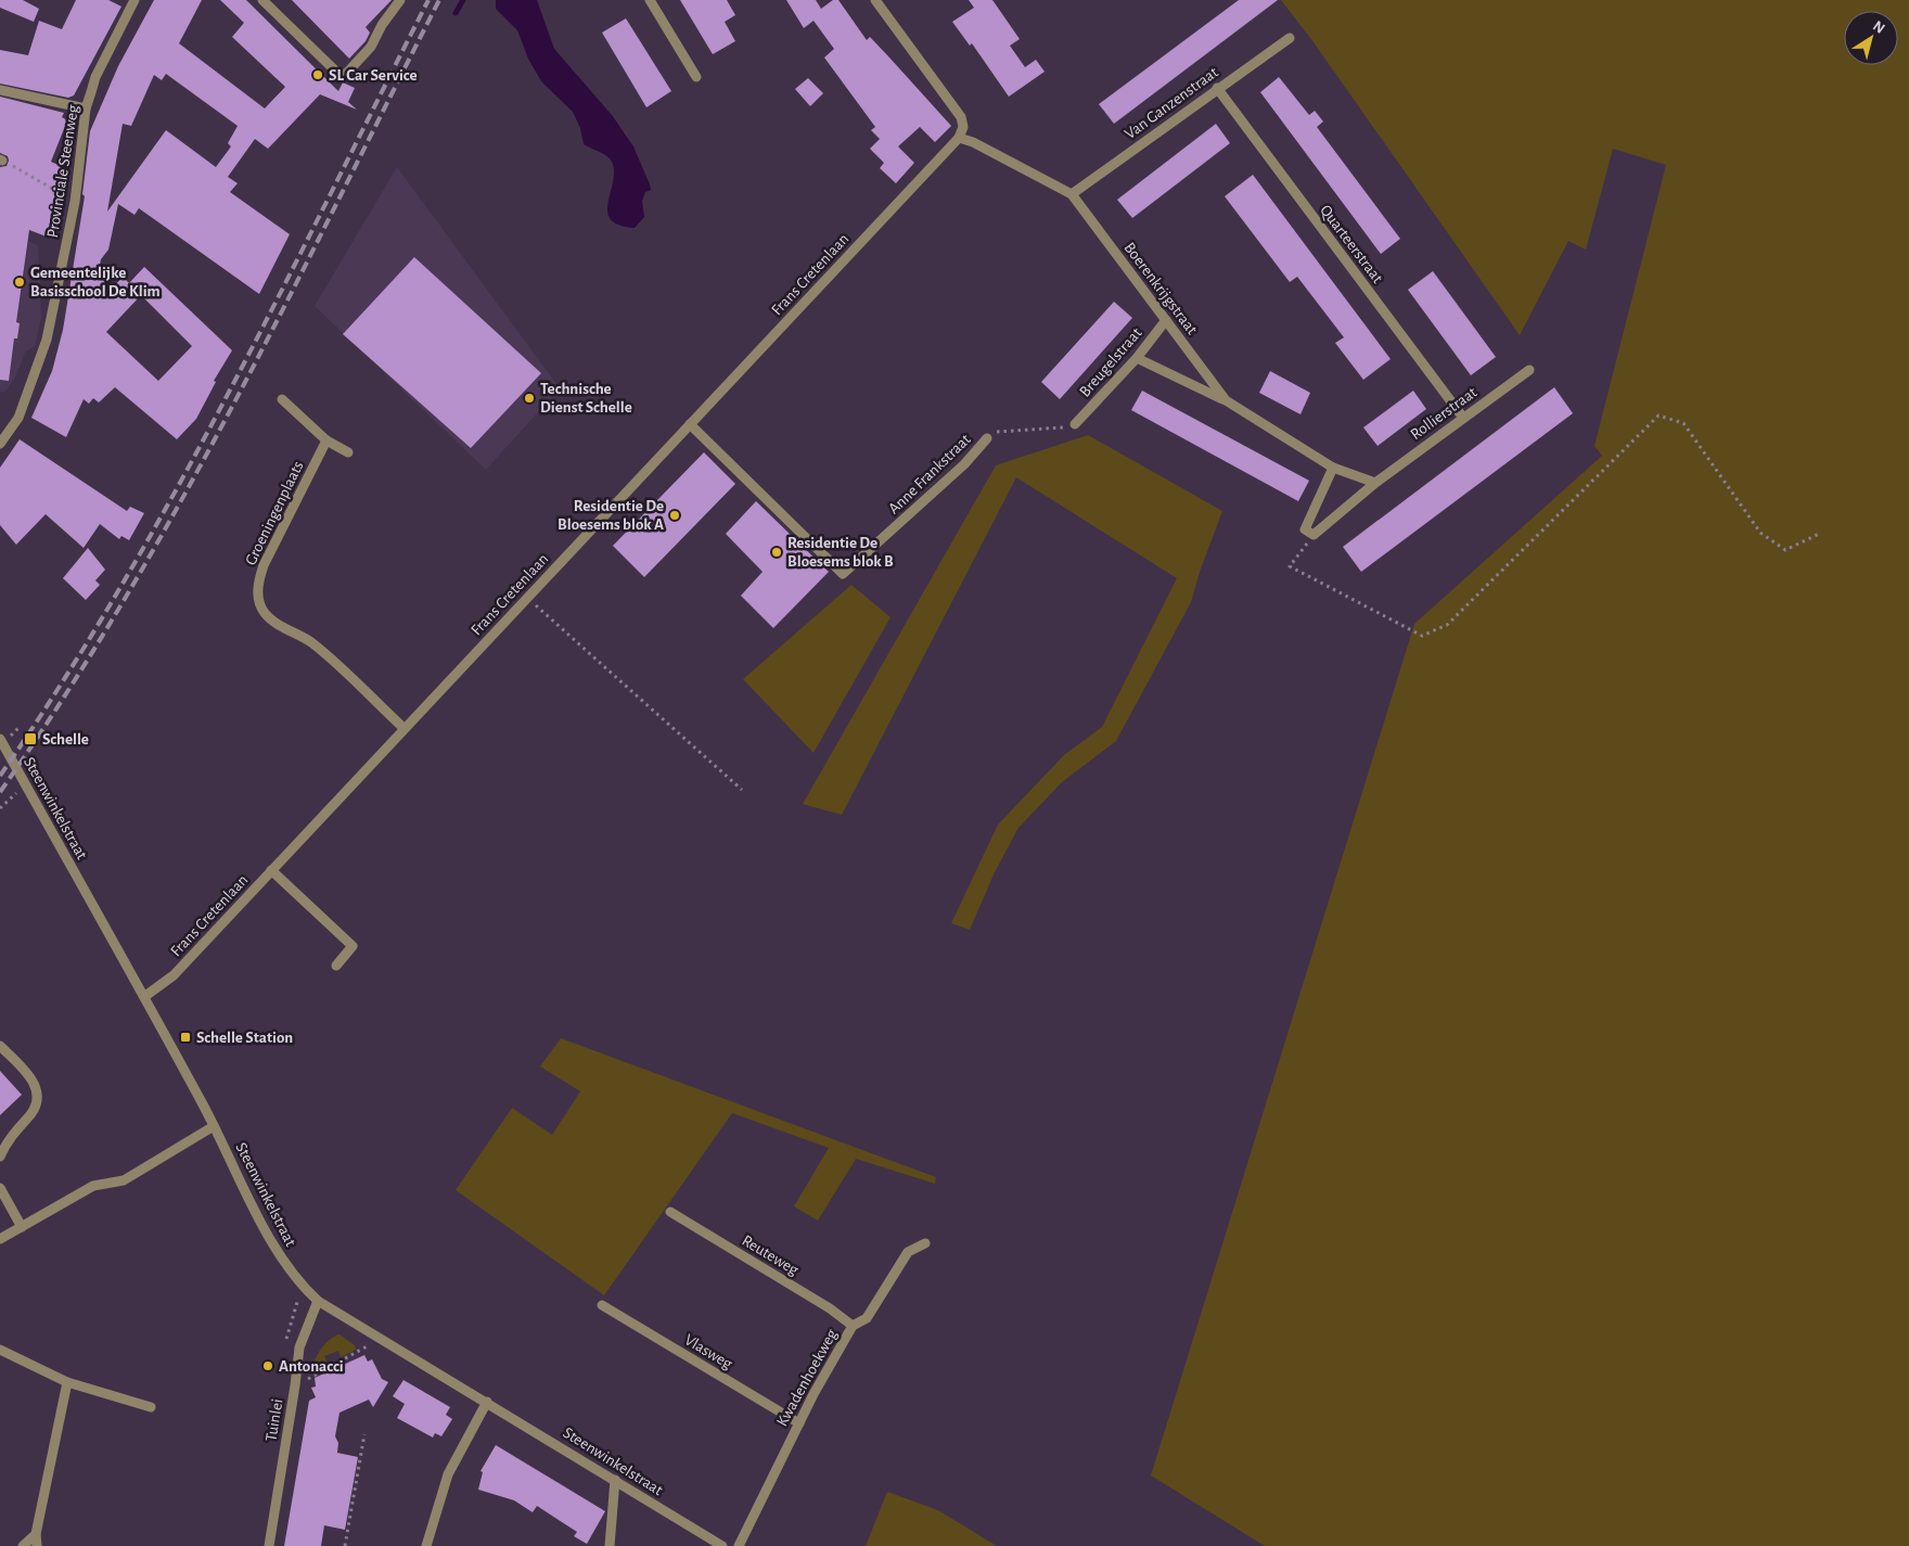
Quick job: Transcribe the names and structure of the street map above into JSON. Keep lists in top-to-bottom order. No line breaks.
{"streets":{"street":["Van Ganzenstraat","Provinciale Steenweg","Quarteerstraat","Frans Cretenlaan","Boerenkrijgstraat","Breugelstraat","Rollierstraat","Anne Frankstraat","Groeningenplaats","Steenwinkelstraat","Reuteweg","Vlasweg","Kwadenhoekweg","Tuinlei"]},"crossings":[["Van Ganzenstraat","Quarteerstraat"],["Van Ganzenstraat","Boerenkrijgstraat"],["Quarteerstraat","Rollierstraat"],["Frans Cretenlaan","Boerenkrijgstraat"],["Frans Cretenlaan","Anne Frankstraat"],["Frans Cretenlaan","Groeningenplaats"],["Frans Cretenlaan","Steenwinkelstraat"],["Boerenkrijgstraat","Breugelstraat"],["Boerenkrijgstraat","Rollierstraat"],["Steenwinkelstraat","Tuinlei"],["Reuteweg","Kwadenhoekweg"],["Vlasweg","Kwadenhoekweg"]],"places":{"other":["SL Car Service","Gemeentelijke Basisschool De Klim","Technische Dienst Schelle","Residentie De Bloesems blok A","Residentie De Bloesems blok B","Antonacci"],"transit":["Schelle","Schelle Station"]},"north":"top right"}
